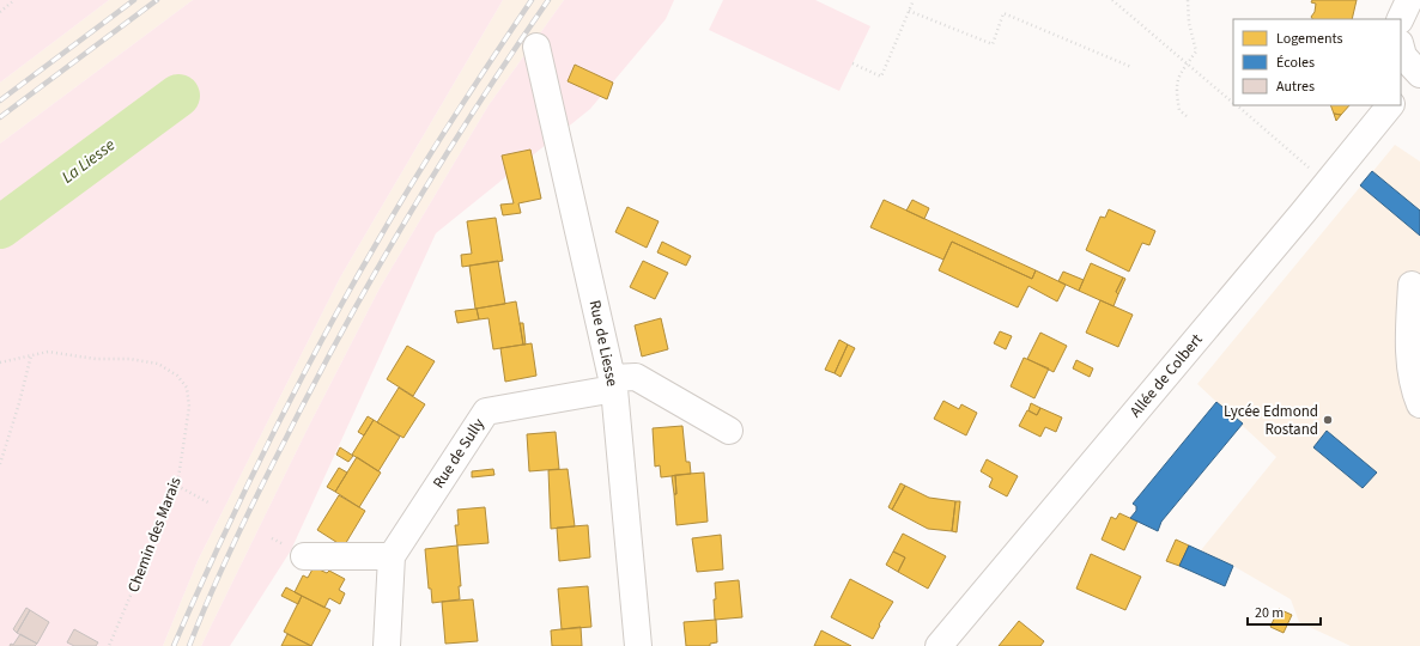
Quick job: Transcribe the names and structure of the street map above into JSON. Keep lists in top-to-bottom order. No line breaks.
{"streets":{"street":["Rue de Liesse","Allée de Colbert","Rue de Sully"],"path":["Chemin des Marais"]},"crossings":[["Rue de Liesse","Rue de Sully"]],"water":["La Liesse"],"places":["Lycée Edmond Rostand"],"legend":["Logements","Écoles","Autres"],"scale_bar":"20 m"}
